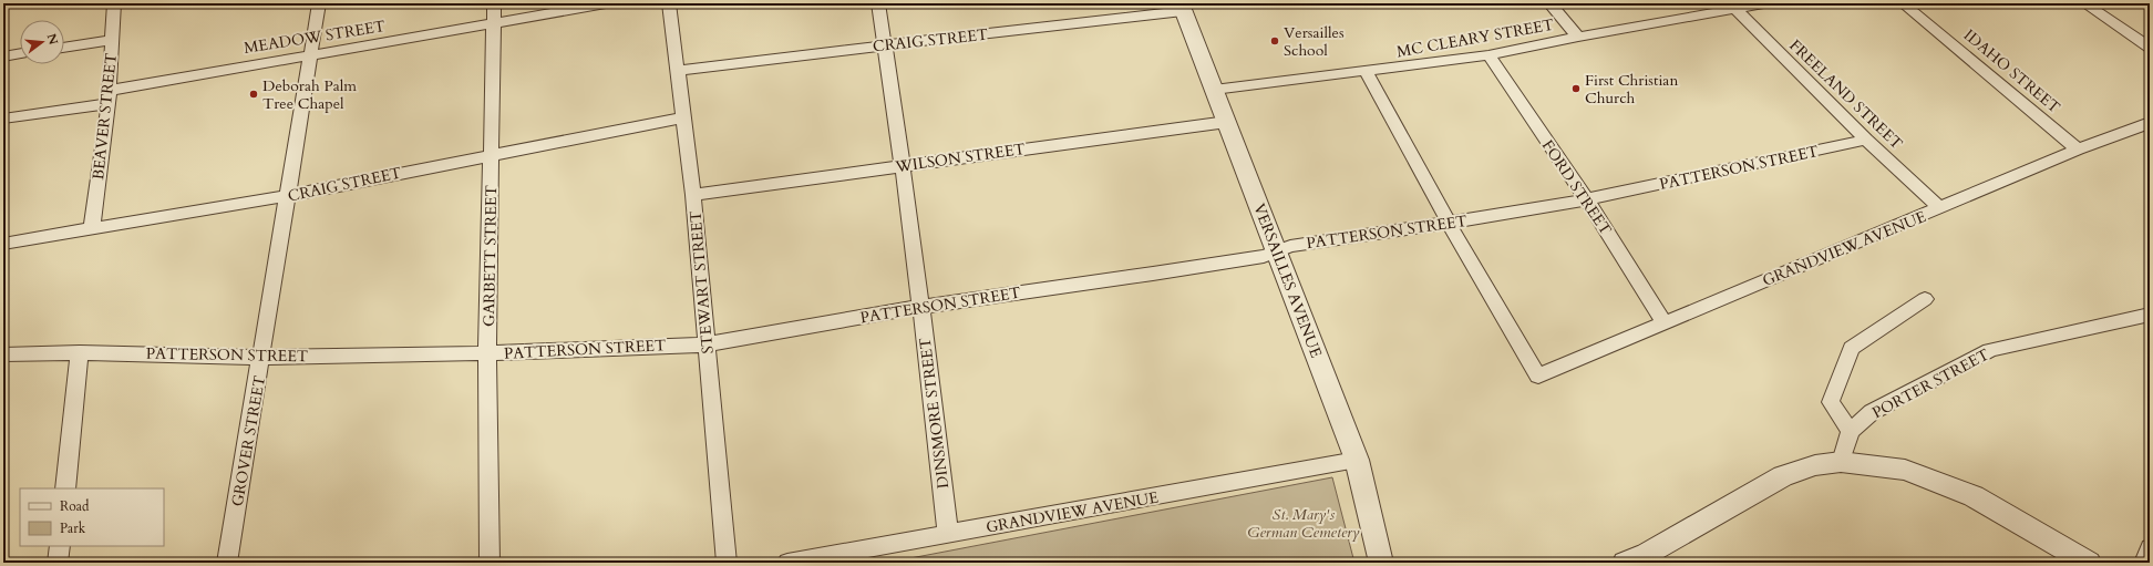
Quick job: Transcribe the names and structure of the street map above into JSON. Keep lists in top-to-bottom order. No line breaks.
{"streets":{"street":["MEADOW STREET","MC CLEARY STREET","CRAIG STREET","IDAHO STREET","FREELAND STREET","BEAVER STREET","WILSON STREET","PATTERSON STREET","FORD STREET","GRANDVIEW AVENUE","GARBETT STREET","VERSAILLES AVENUE","STEWART STREET","PORTER STREET","DINSMORE STREET","GROVER STREET"]},"crossings":[["MEADOW STREET","BEAVER STREET"],["MEADOW STREET","GARBETT STREET"],["MEADOW STREET","GROVER STREET"],["MC CLEARY STREET","FREELAND STREET"],["MC CLEARY STREET","FORD STREET"],["MC CLEARY STREET","VERSAILLES AVENUE"],["CRAIG STREET","BEAVER STREET"],["CRAIG STREET","GARBETT STREET"],["CRAIG STREET","VERSAILLES AVENUE"],["CRAIG STREET","STEWART STREET"],["CRAIG STREET","DINSMORE STREET"],["CRAIG STREET","GROVER STREET"],["IDAHO STREET","GRANDVIEW AVENUE"],["FREELAND STREET","PATTERSON STREET"],["FREELAND STREET","GRANDVIEW AVENUE"],["WILSON STREET","VERSAILLES AVENUE"],["WILSON STREET","STEWART STREET"],["WILSON STREET","DINSMORE STREET"],["PATTERSON STREET","FORD STREET"],["PATTERSON STREET","GRANDVIEW AVENUE"],["PATTERSON STREET","GARBETT STREET"],["PATTERSON STREET","VERSAILLES AVENUE"],["PATTERSON STREET","STEWART STREET"],["PATTERSON STREET","DINSMORE STREET"],["PATTERSON STREET","GROVER STREET"],["FORD STREET","GRANDVIEW AVENUE"],["GRANDVIEW AVENUE","VERSAILLES AVENUE"],["GRANDVIEW AVENUE","DINSMORE STREET"]],"parks":["St. Mary's German Cemetery"],"places":["Versailles School","First Christian Church","Deborah Palm Tree Chapel"],"legend":["Road","Park"],"north":"right"}
